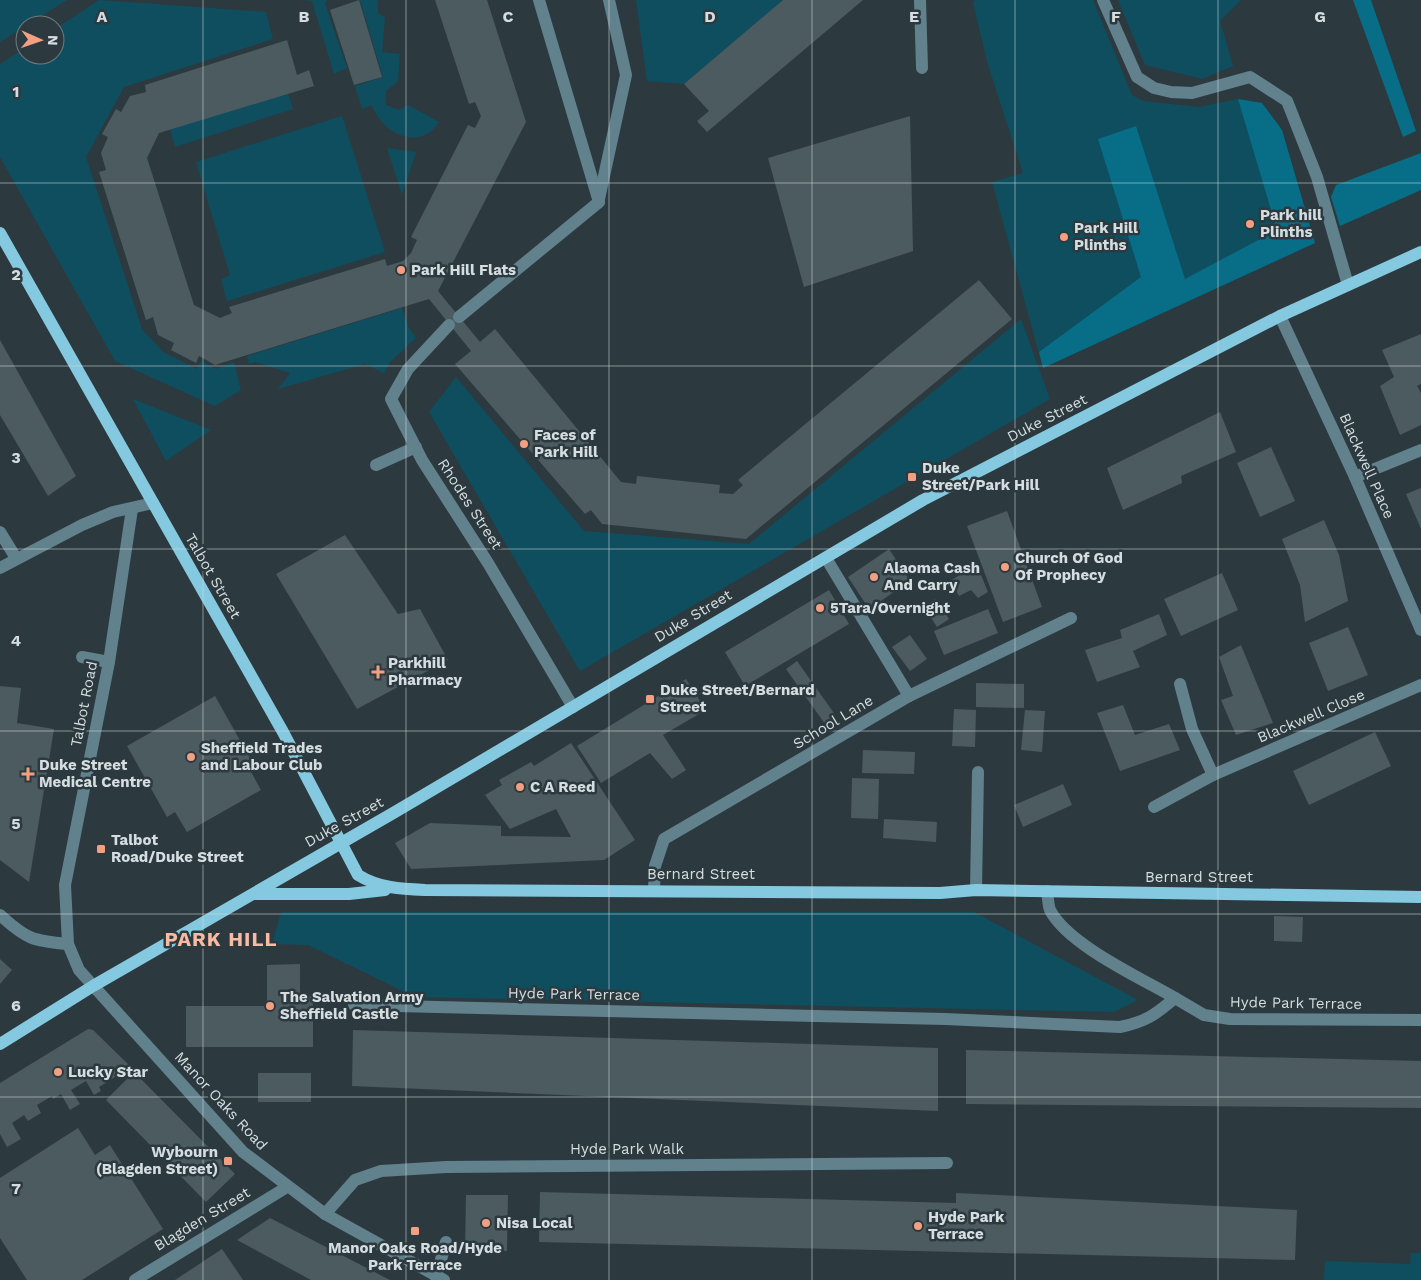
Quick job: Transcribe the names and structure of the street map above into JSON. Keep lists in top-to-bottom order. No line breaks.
{"streets":{"main road":["Duke Street","Talbot Street","Bernard Street"],"street":["Blackwell Place","Rhodes Street","Talbot Road","Blackwell Close","School Lane","Hyde Park Terrace","Manor Oaks Road","Hyde Park Walk","Blagden Street"]},"crossings":[["Duke Street","Blackwell Place"],["Duke Street","Rhodes Street"],["Duke Street","Talbot Street"],["Duke Street","Talbot Road"],["Duke Street","Manor Oaks Road"],["Talbot Street","Bernard Street"],["Talbot Road","Manor Oaks Road"],["School Lane","Bernard Street"],["Bernard Street","Hyde Park Terrace"],["Manor Oaks Road","Hyde Park Walk"],["Manor Oaks Road","Blagden Street"]],"districts":["PARK HILL"],"places":{"other":["Park hill Plinths","Park Hill Plinths","Park Hill Flats","Faces of Park Hill","Church Of God Of Prophecy","Alaoma Cash And Carry","5Tara/Overnight","Sheffield Trades and Labour Club","C A Reed","The Salvation Army Sheffield Castle","Lucky Star","Nisa Local","Hyde Park Terrace"],"transit":["Duke Street/Park Hill","Duke Street/Bernard Street","Talbot Road/Duke Street","Wybourn (Blagden Street)","Manor Oaks Road/Hyde Park Terrace"],"health":["Parkhill Pharmacy","Duke Street Medical Centre"]},"north":"right","grid":{"columns":["A","B","C","D","E","F","G"],"rows":["1","2","3","4","5","6","7"]}}
